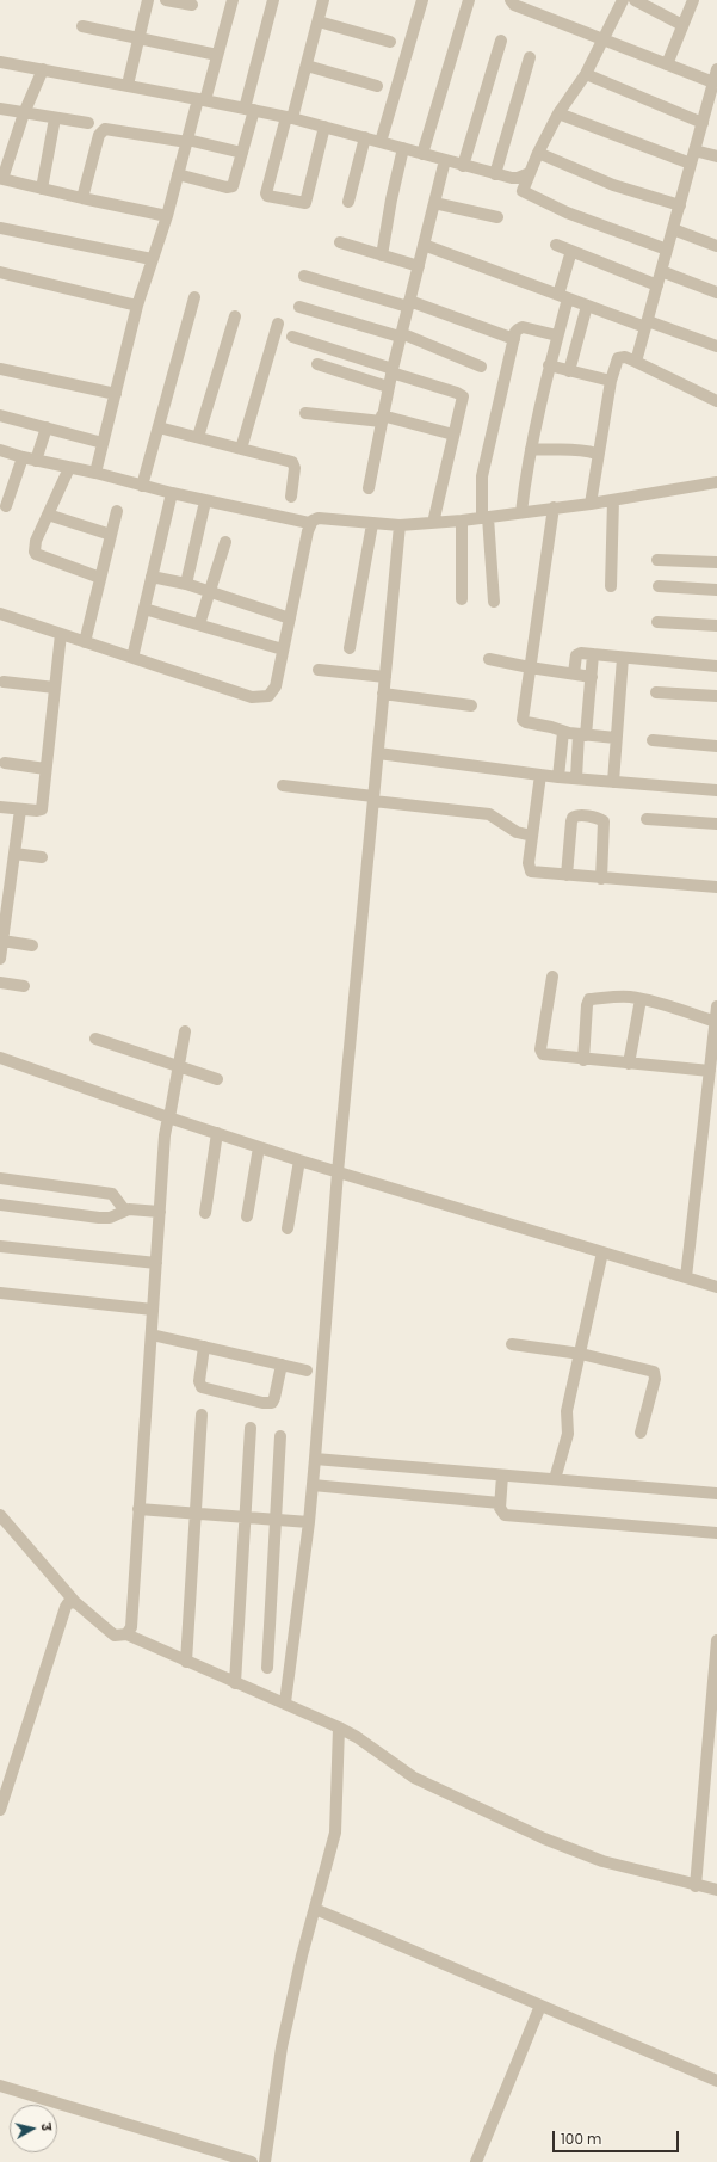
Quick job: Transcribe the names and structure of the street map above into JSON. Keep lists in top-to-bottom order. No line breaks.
{"scale_bar":"100 m","north":"right"}
